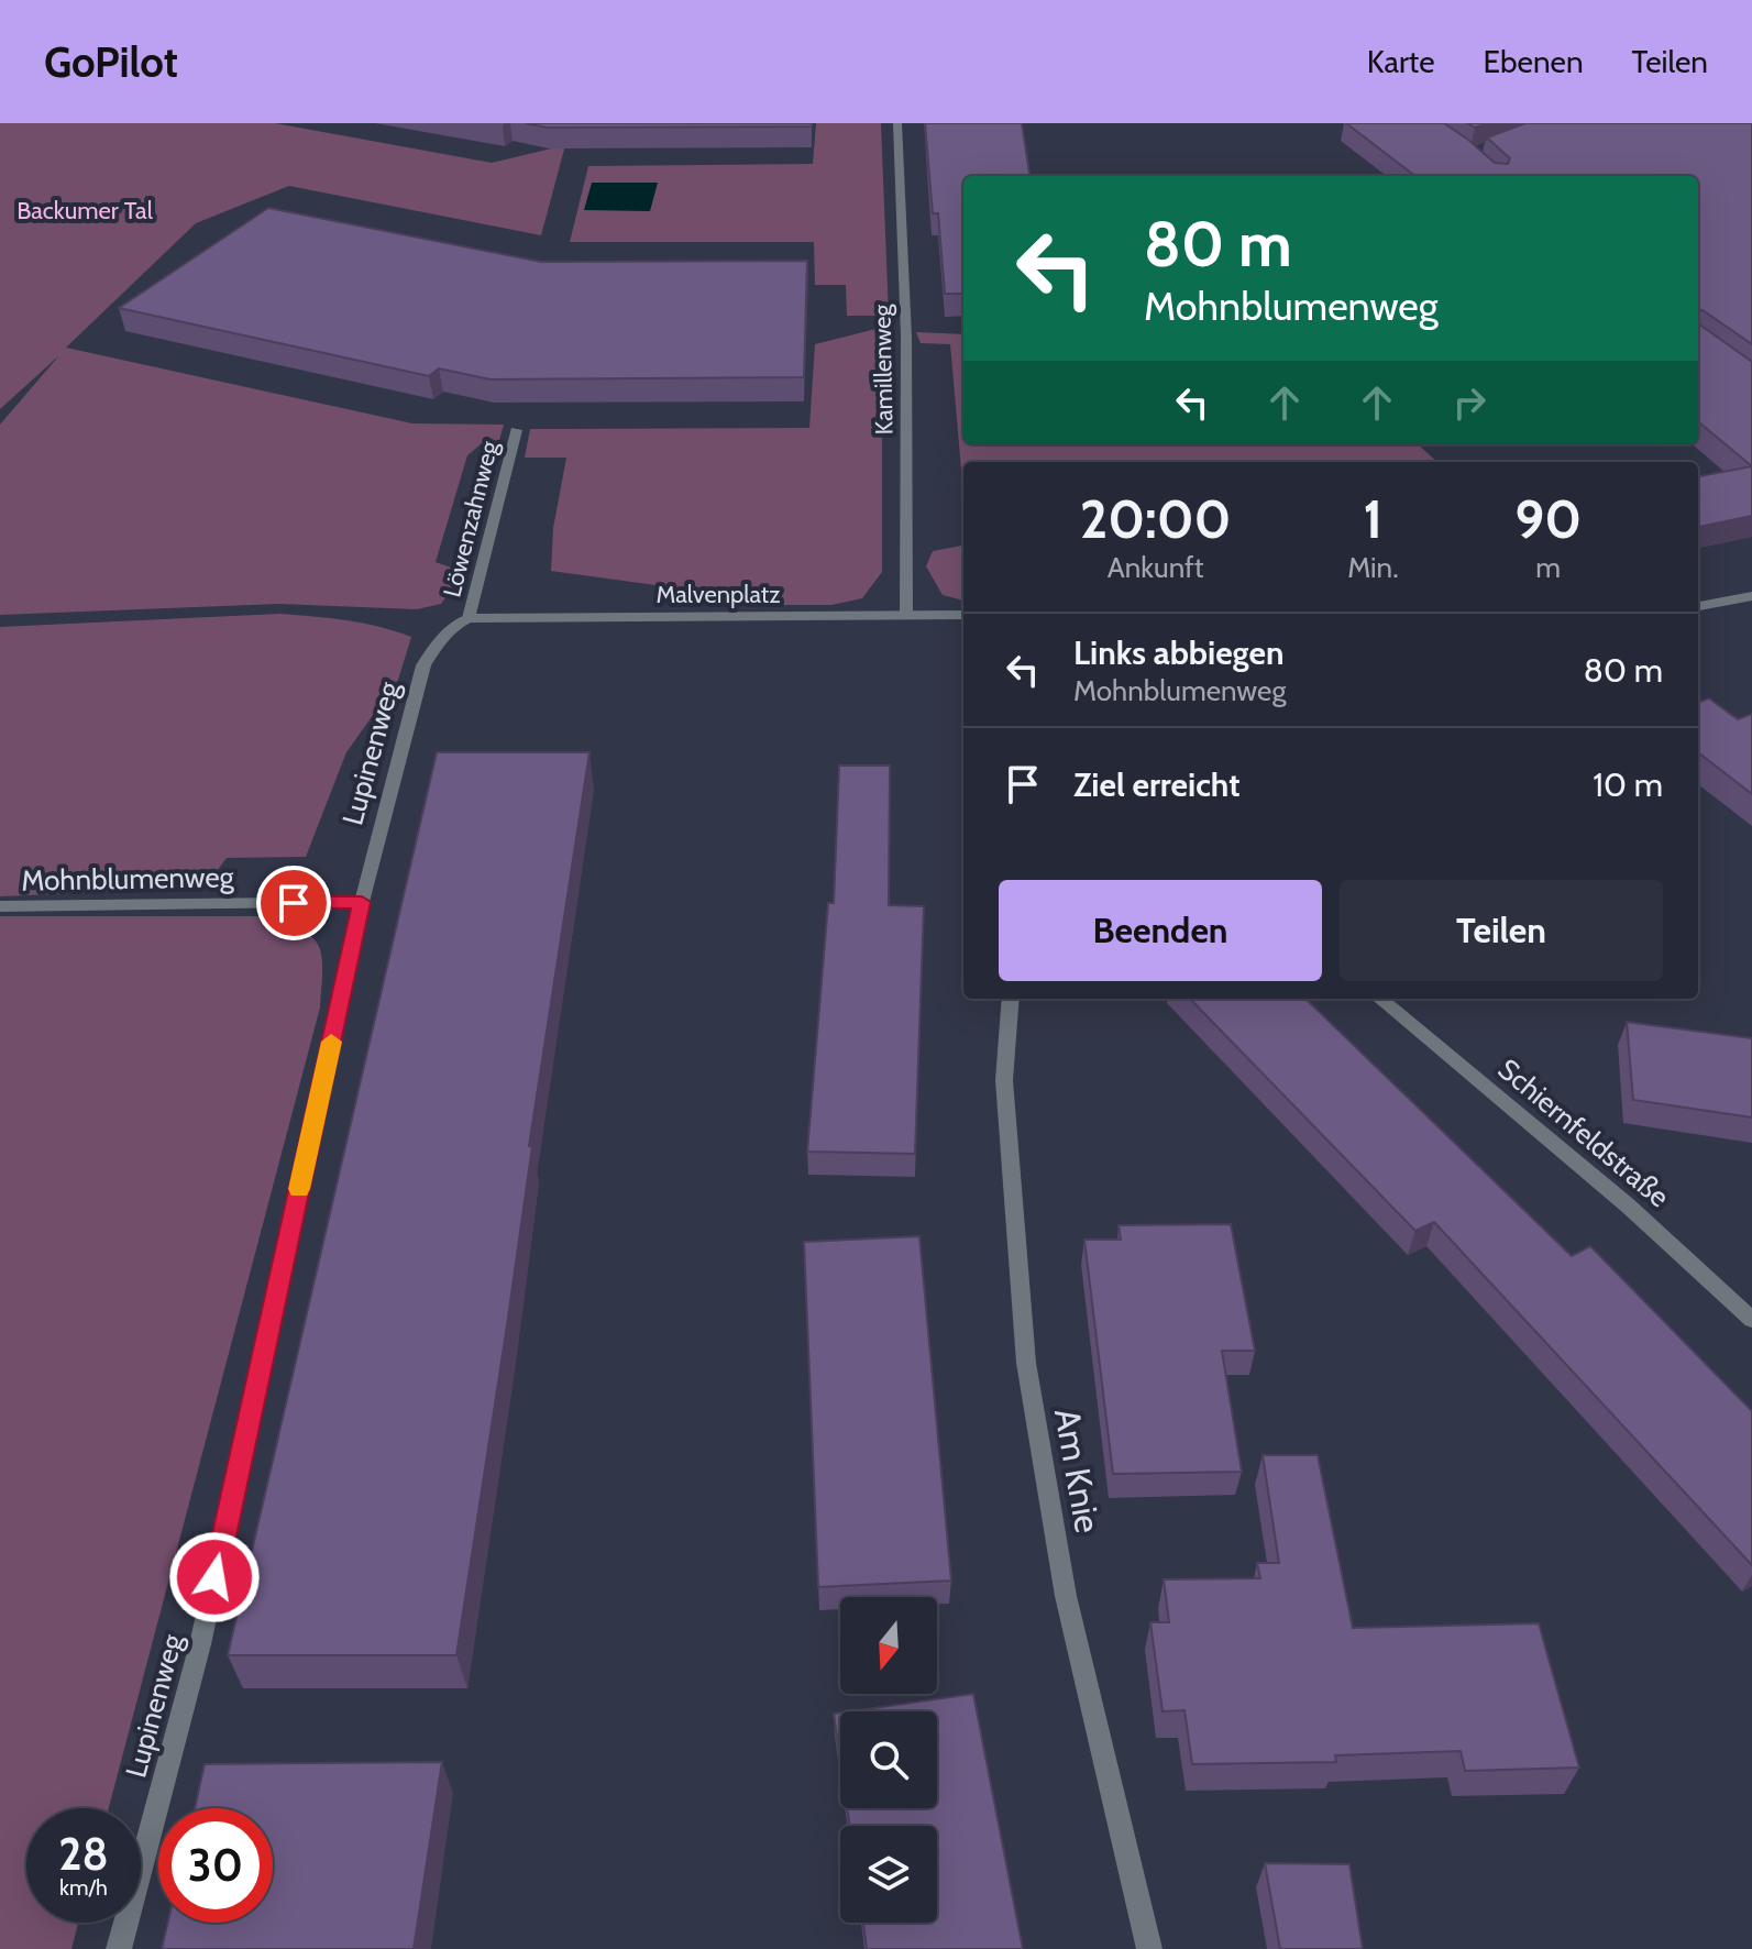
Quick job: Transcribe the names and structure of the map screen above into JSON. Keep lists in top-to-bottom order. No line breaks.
{"streets":{"street":["Kamillenweg","Löwenzahnweg","Malvenplatz","Lupinenweg","Mohnblumenweg","Schiernfeldstraße","Am Knie"]},"crossings":[["Kamillenweg","Malvenplatz"],["Löwenzahnweg","Malvenplatz"],["Löwenzahnweg","Lupinenweg"],["Malvenplatz","Lupinenweg"],["Lupinenweg","Mohnblumenweg"]],"parks":["Backumer Tal"],"north":"bottom","page":{"header":"GoPilot","nav":["Karte","Ebenen","Teilen"],"turn":["80 m","Mohnblumenweg"],"eta":["20:00","Ankunft","1","Min.","90","m"],"list":[{"name":"Links abbiegen","note":"Mohnblumenweg","value":"80 m"},{"name":"Ziel erreicht","value":"10 m"}],"buttons":["Beenden","Teilen"],"speed":"28 km/h","limit":"30"}}
